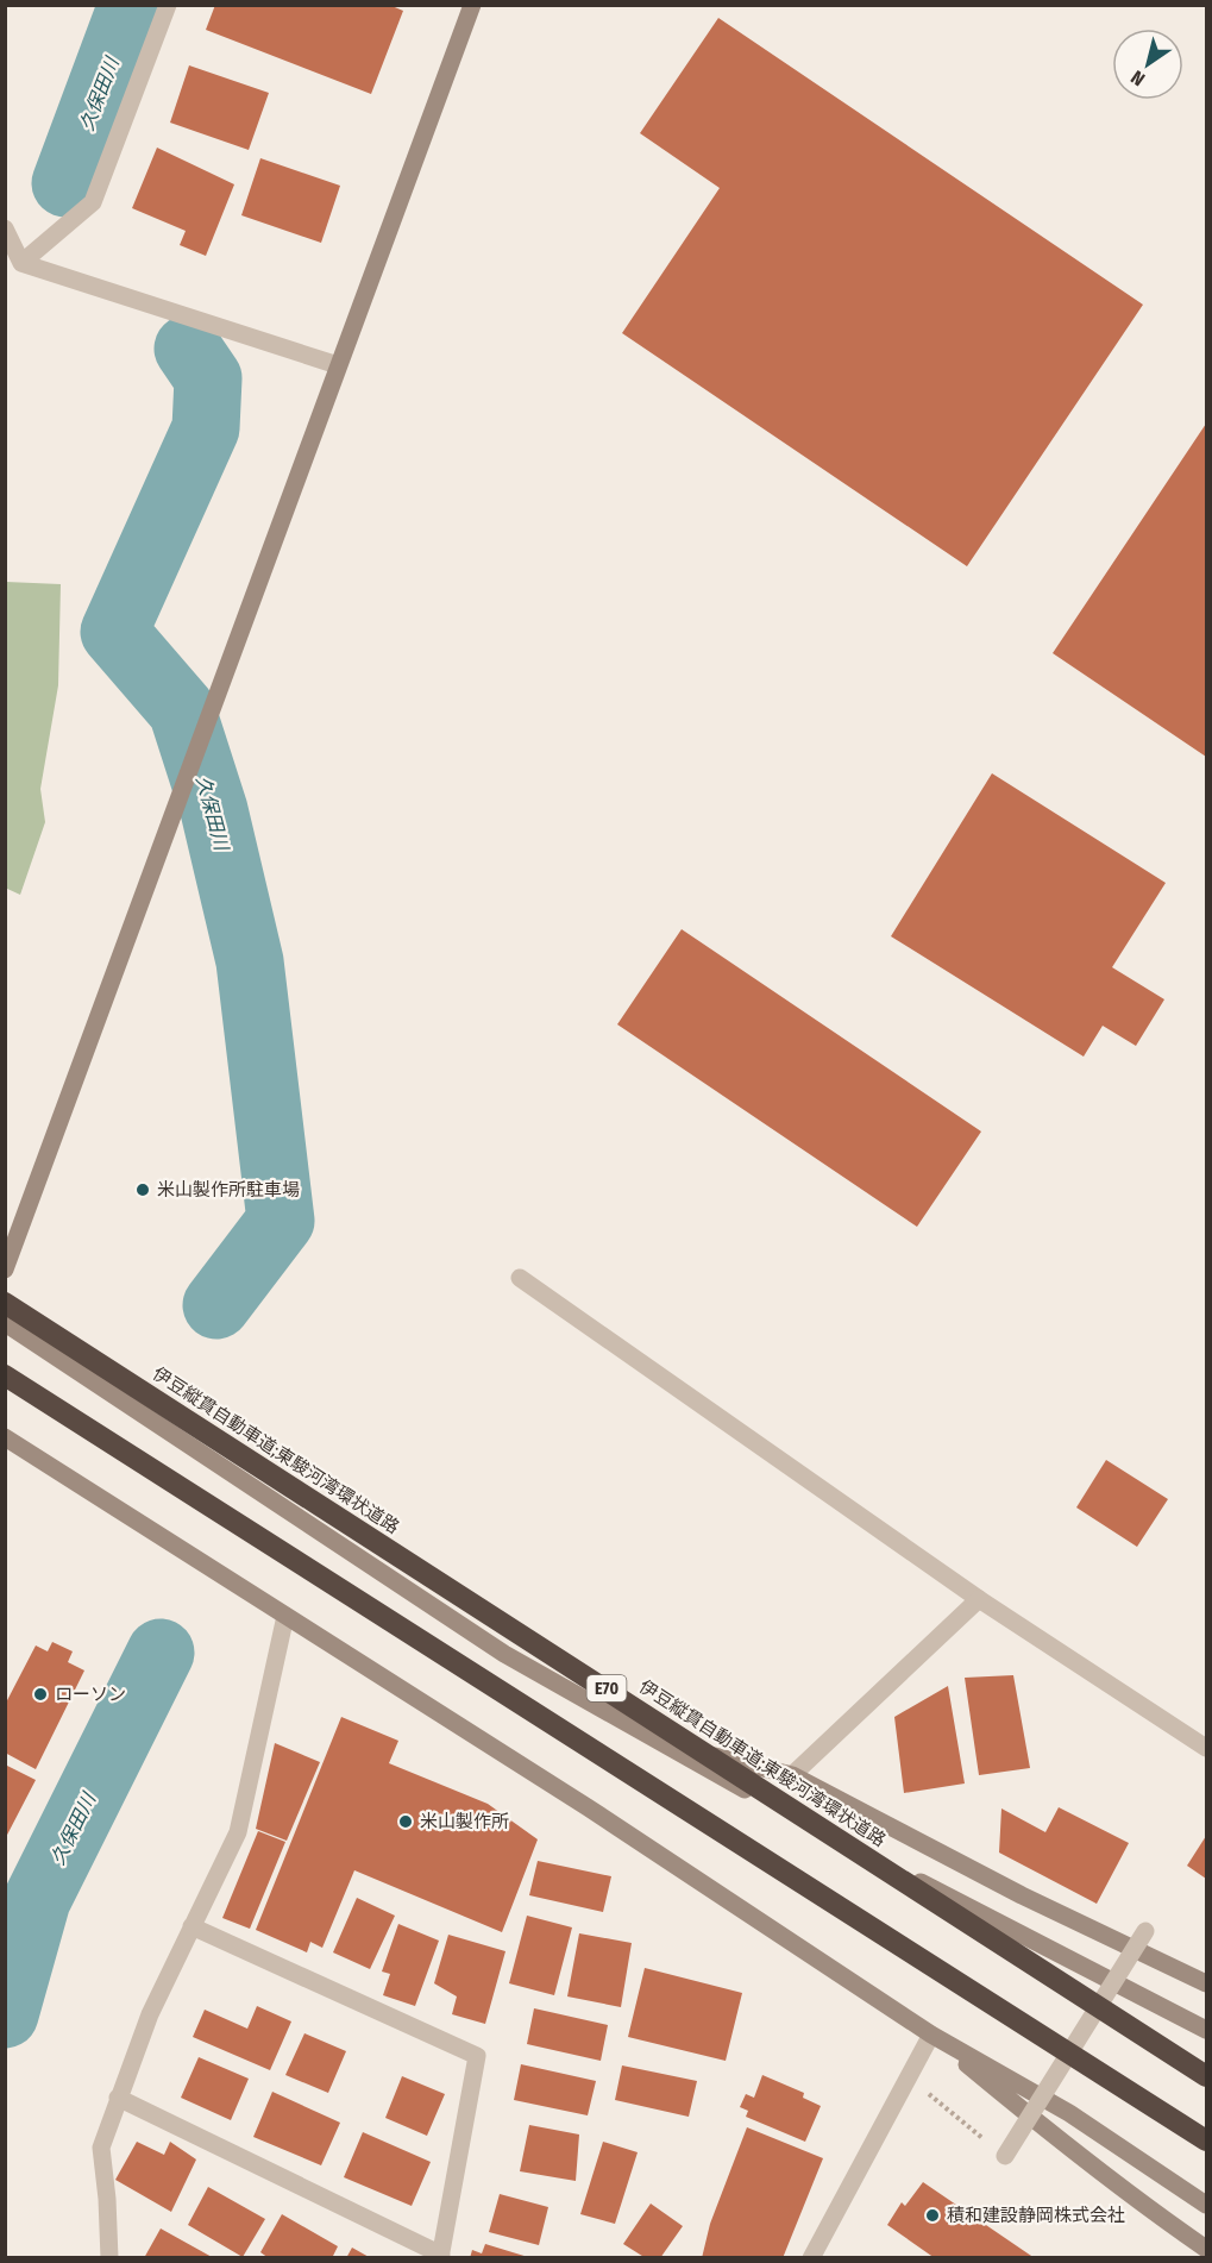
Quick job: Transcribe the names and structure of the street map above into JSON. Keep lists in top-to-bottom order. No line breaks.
{"streets":{"highway":["伊豆縦貫自動車道;東駿河湾環状道路","E70"]},"water":["久保田川"],"places":["米山製作所駐車場","ローソン","米山製作所","積和建設静岡株式会社"],"north":"bottom left"}
